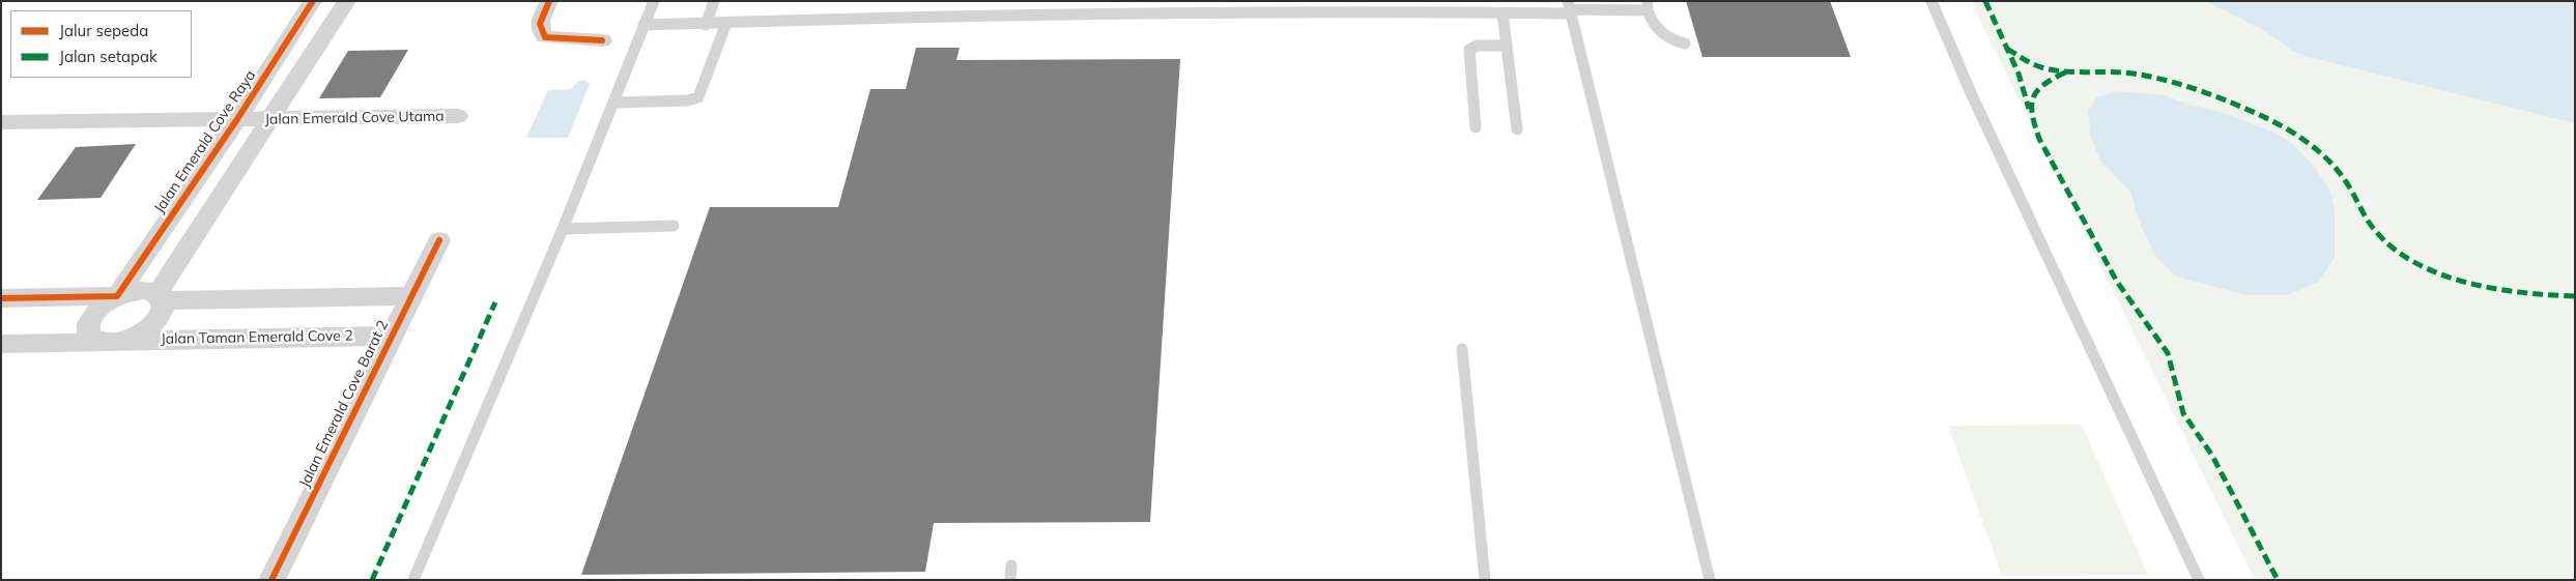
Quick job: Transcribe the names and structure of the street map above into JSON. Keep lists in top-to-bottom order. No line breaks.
{"streets":{"street":["Jalan Emerald Cove Utama","Jalan Emerald Cove Raya","Jalan Taman Emerald Cove 2","Jalan Emerald Cove Barat 2"]},"crossings":[["Jalan Emerald Cove Utama","Jalan Emerald Cove Raya"],["Jalan Taman Emerald Cove 2","Jalan Emerald Cove Barat 2"]],"legend":["Jalur sepeda","Jalan setapak"]}
